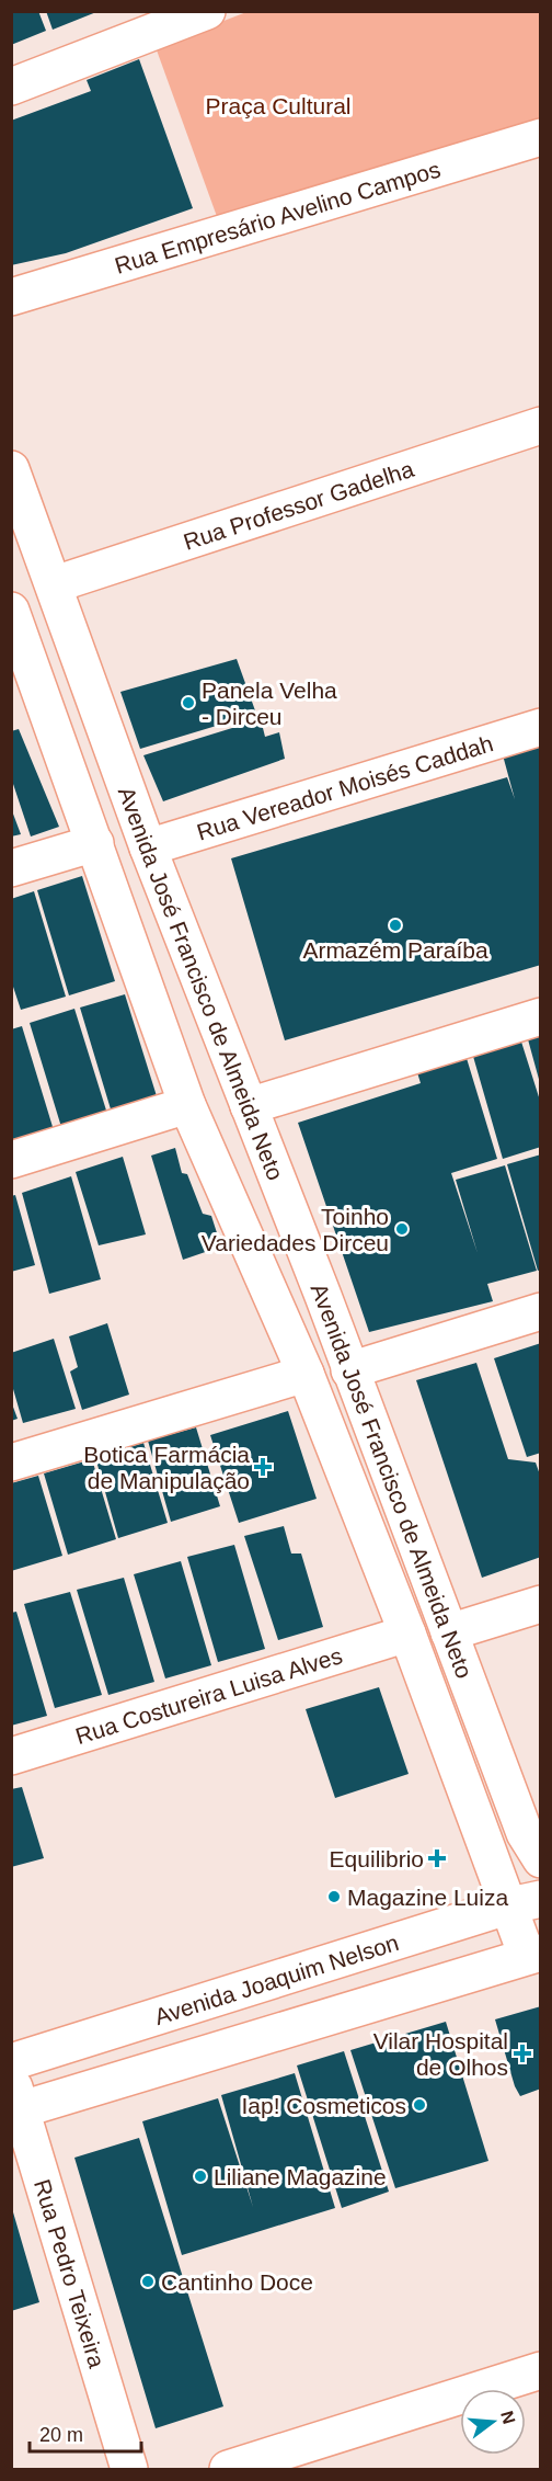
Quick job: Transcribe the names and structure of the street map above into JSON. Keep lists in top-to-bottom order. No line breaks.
{"streets":{"main road":["Rua Empresário Avelino Campos","Rua Professor Gadelha","Rua Vereador Moisés Caddah","Avenida José Francisco de Almeida Neto","Rua Costureira Luisa Alves","Avenida Joaquim Nelson","Rua Pedro Teixeira"]},"crossings":[["Rua Professor Gadelha","Avenida José Francisco de Almeida Neto"],["Rua Vereador Moisés Caddah","Avenida José Francisco de Almeida Neto"],["Avenida José Francisco de Almeida Neto","Rua Costureira Luisa Alves"],["Avenida José Francisco de Almeida Neto","Avenida Joaquim Nelson"]],"parks":["Praça Cultural"],"places":{"other":["Panela Velha - Dirceu","Armazém Paraíba","Toinho Variedades Dirceu","Magazine Luiza","Iap! Cosmeticos","Liliane Magazine","Cantinho Doce"],"health":["Botica Farmácia de Manipulação","Equilibrio","Vilar Hospital de Olhos"]},"scale_bar":"20 m","north":"right"}
